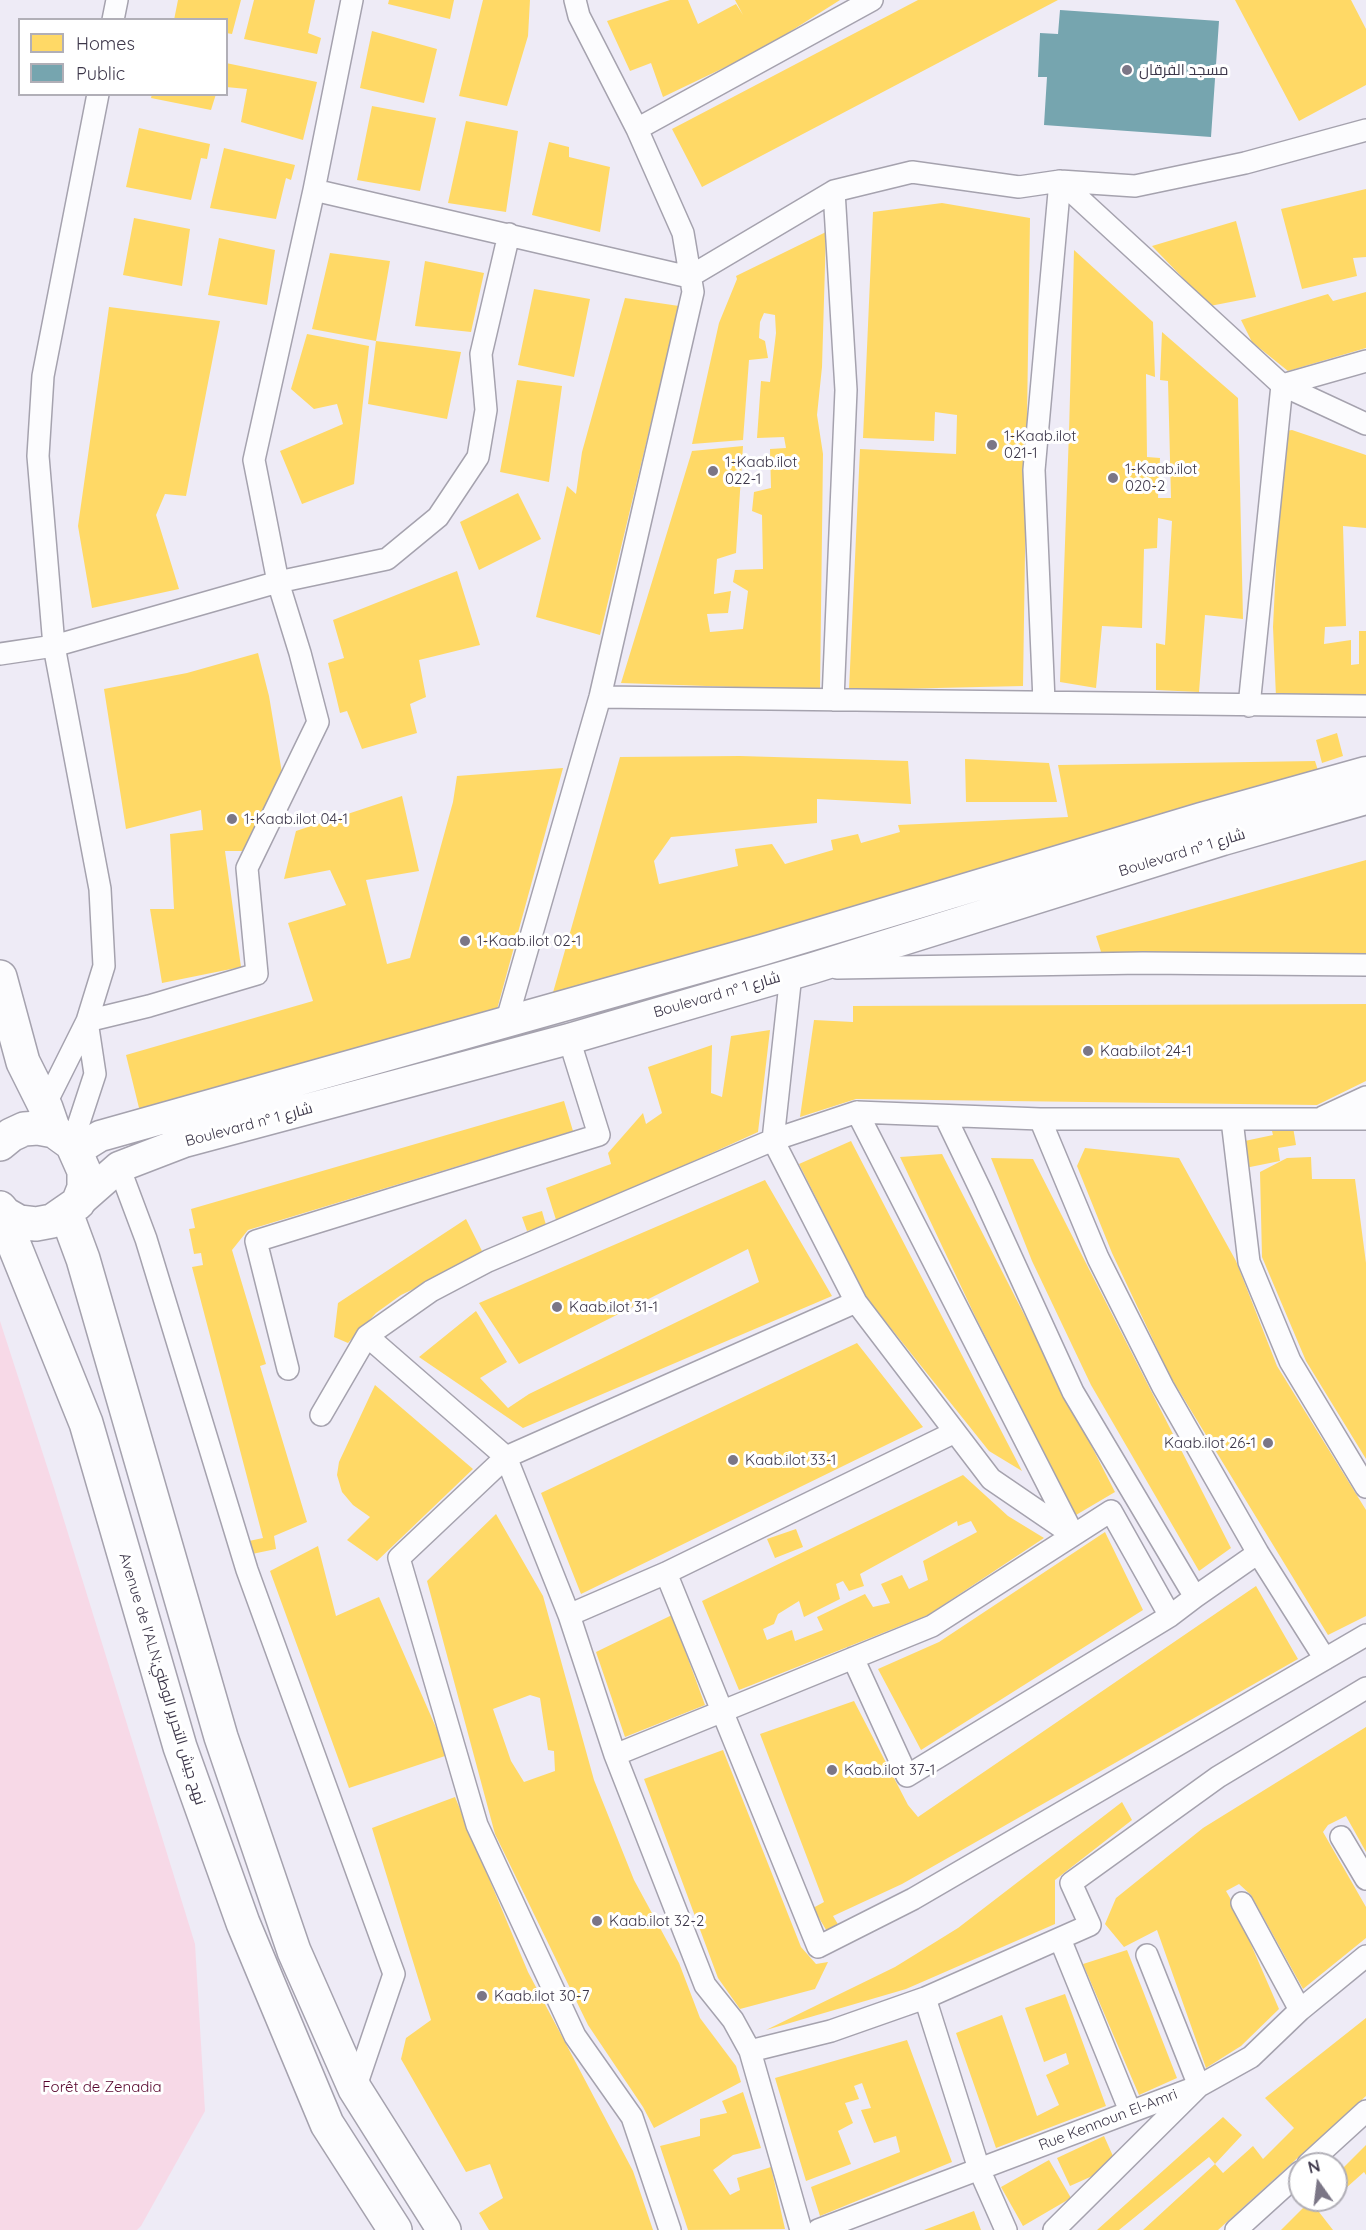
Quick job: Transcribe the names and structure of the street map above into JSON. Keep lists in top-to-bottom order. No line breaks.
{"streets":{"main road":["Boulevard n° شارع 1","Avenue de l'ALN;نهج جيش التحرير الوطني"],"street":["Rue Kennoun El-Amri"]},"parks":["Forêt de Zenadia"],"places":["مسجد الفرقان","1-Kaab.ilot 021-1","1-Kaab.ilot 022-1","1-Kaab.ilot 020-2","1-Kaab.ilot 04-1","1-Kaab.ilot 02-1","Kaab.ilot 24-1","Kaab.ilot 31-1","Kaab.ilot 26-1","Kaab.ilot 33-1","Kaab.ilot 37-1","Kaab.ilot 32-2","Kaab.ilot 30-7"],"legend":["Homes","Public"],"north":"top"}
